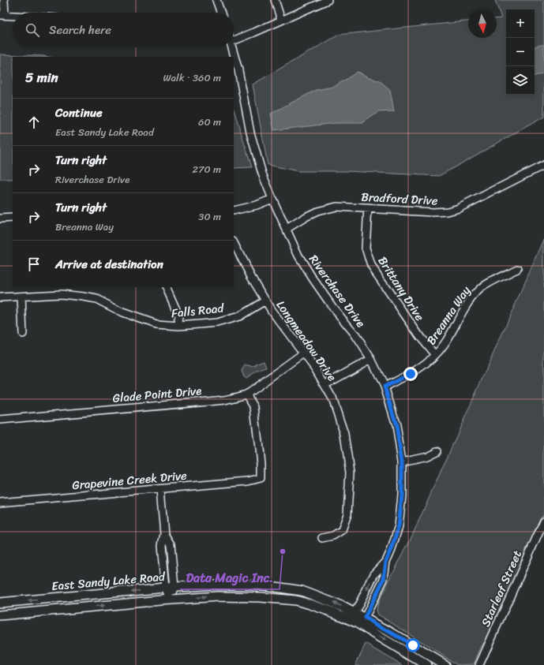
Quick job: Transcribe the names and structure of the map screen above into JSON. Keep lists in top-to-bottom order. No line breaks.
{"streets":{"main road":["East Sandy Lake Road"],"street":["Bradford Drive","Brittany Drive","Riverchase Drive","Falls Road","Breanna Way","Longmeadow Drive","Glade Point Drive","Grapevine Creek Drive","Starleaf Street"]},"crossings":[["Bradford Drive","Brittany Drive"],["Bradford Drive","Riverchase Drive"],["Brittany Drive","Breanna Way"],["Riverchase Drive","Breanna Way"],["Riverchase Drive","East Sandy Lake Road"],["Falls Road","Longmeadow Drive"],["Longmeadow Drive","Glade Point Drive"],["Glade Point Drive","Grapevine Creek Drive"]],"places":["Data Magic Inc."],"north":"bottom","page":{"map_buttons":["+","−"],"search":"Search here","heading":["5 min","Walk · 360 m"],"list":[["Continue","East Sandy Lake Road","60 m"],["Turn right","Riverchase Drive","270 m"],["Turn right","Breanna Way","30 m"],"Arrive at destination"]}}
